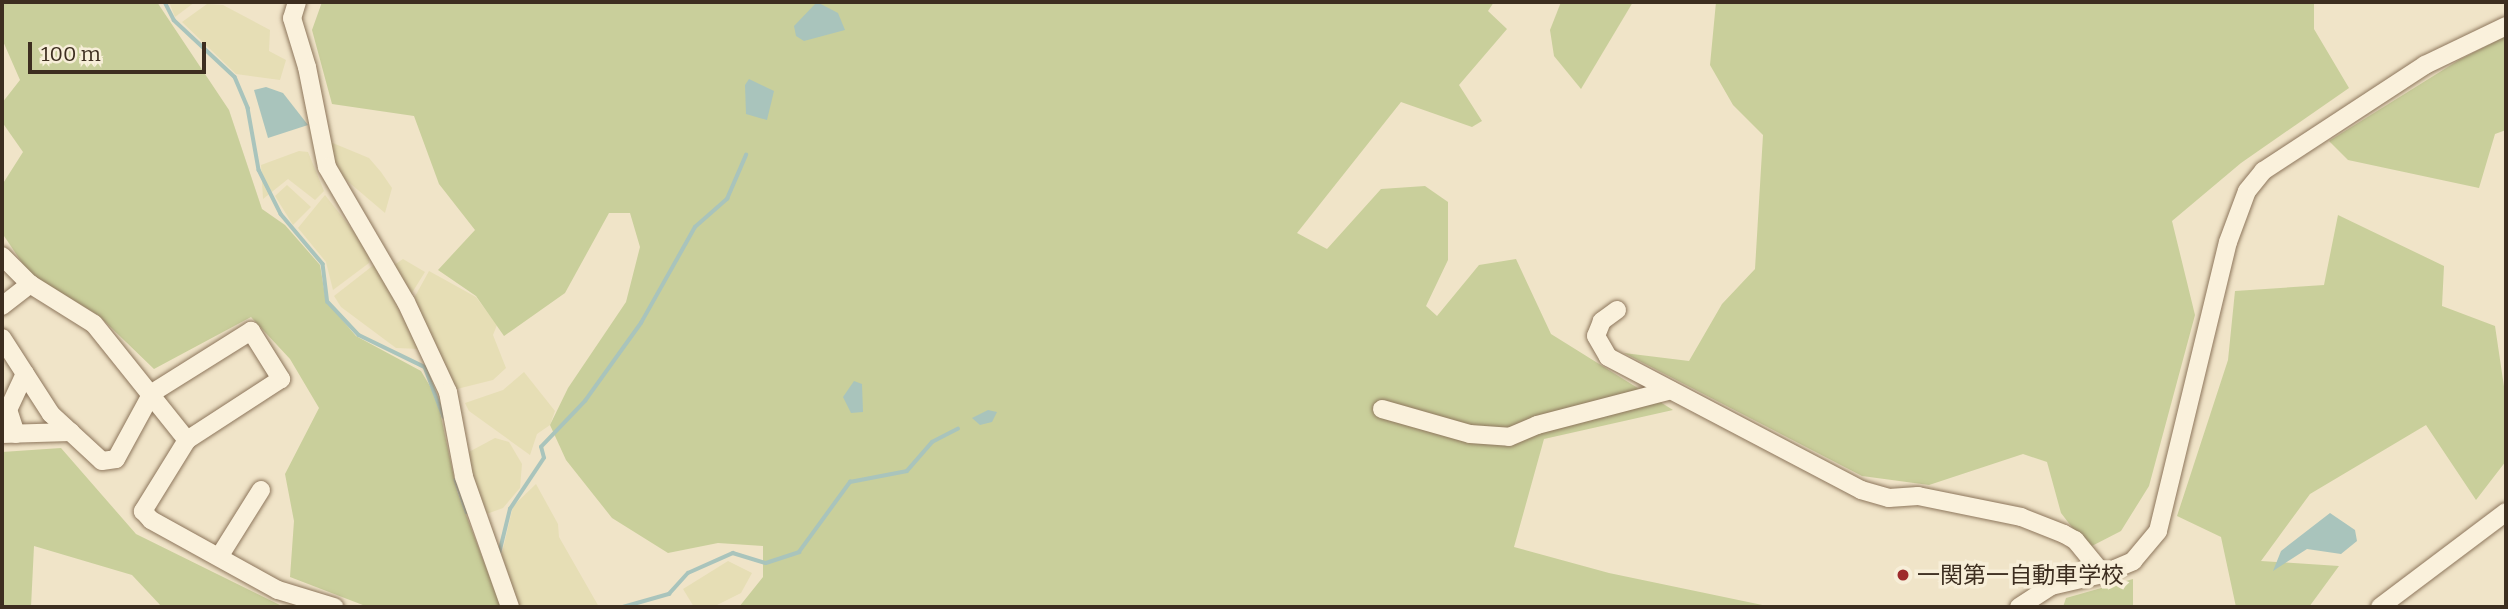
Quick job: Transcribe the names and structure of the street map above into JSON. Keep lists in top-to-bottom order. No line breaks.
{"places":["一関第一自動車学校"],"scale_bar":"100 m"}
